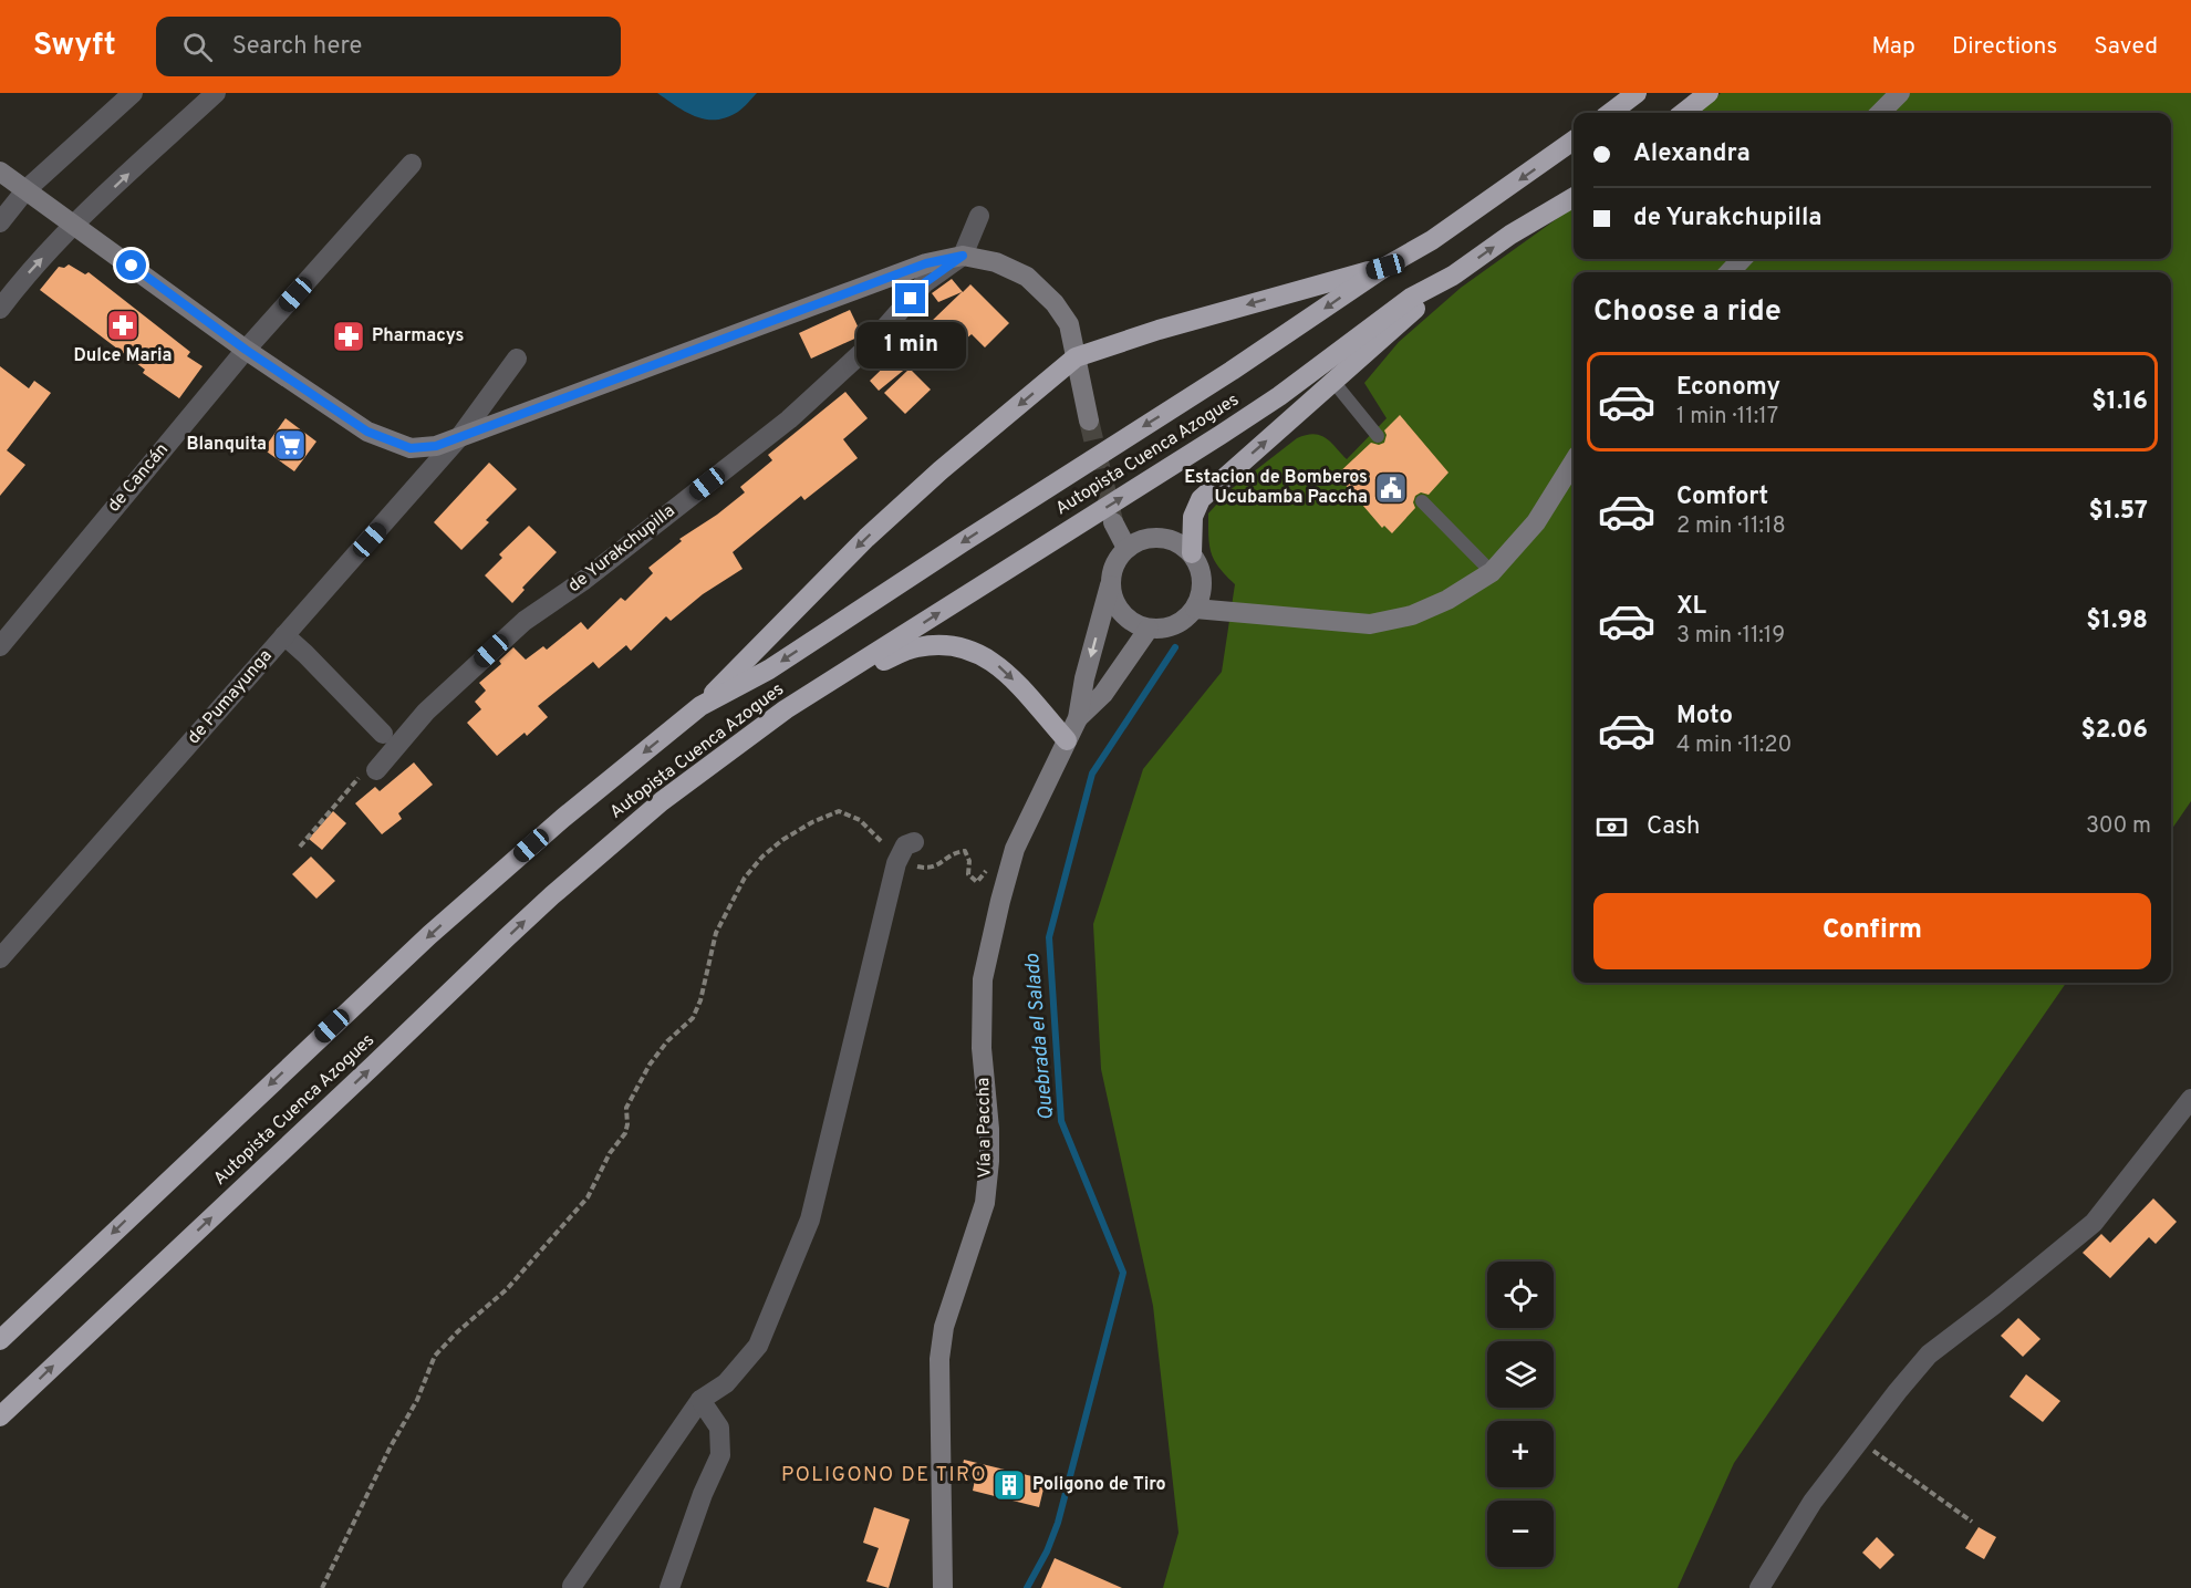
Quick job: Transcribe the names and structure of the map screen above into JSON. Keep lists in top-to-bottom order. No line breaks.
{"streets":{"highway":["Autopista Cuenca Azogues"],"main road":["Vía a Paccha"],"street":["de Cancán","de Yurakchupilla","de Pumayunga"]},"districts":["POLIGONO DE TIRO"],"water":["Quebrada el Salado"],"places":{"pharmacy":["Dulce Maria","Pharmacys"],"supermarket":["Blanquita"],"public building":["Estacion de Bomberos Ucubamba Paccha"],"building":["Poligono de Tiro"]},"page":{"header":"Swyft","search":"Search here","nav":["Map","Directions","Saved"],"banner":["Alexandra","de Yurakchupilla"],"heading":"Choose a ride","bubble":"1 min","list":[{"name":"Economy","note":"1 min · 11:17","value":"$1.16"},{"name":"Comfort","note":"2 min · 11:18","value":"$1.57"},{"name":"XL","note":"3 min · 11:19","value":"$1.98"},{"name":"Moto","note":"4 min · 11:20","value":"$2.06"}],"pay":["Cash","300 m"],"buttons":"Confirm","map_buttons":["+","−"]}}
